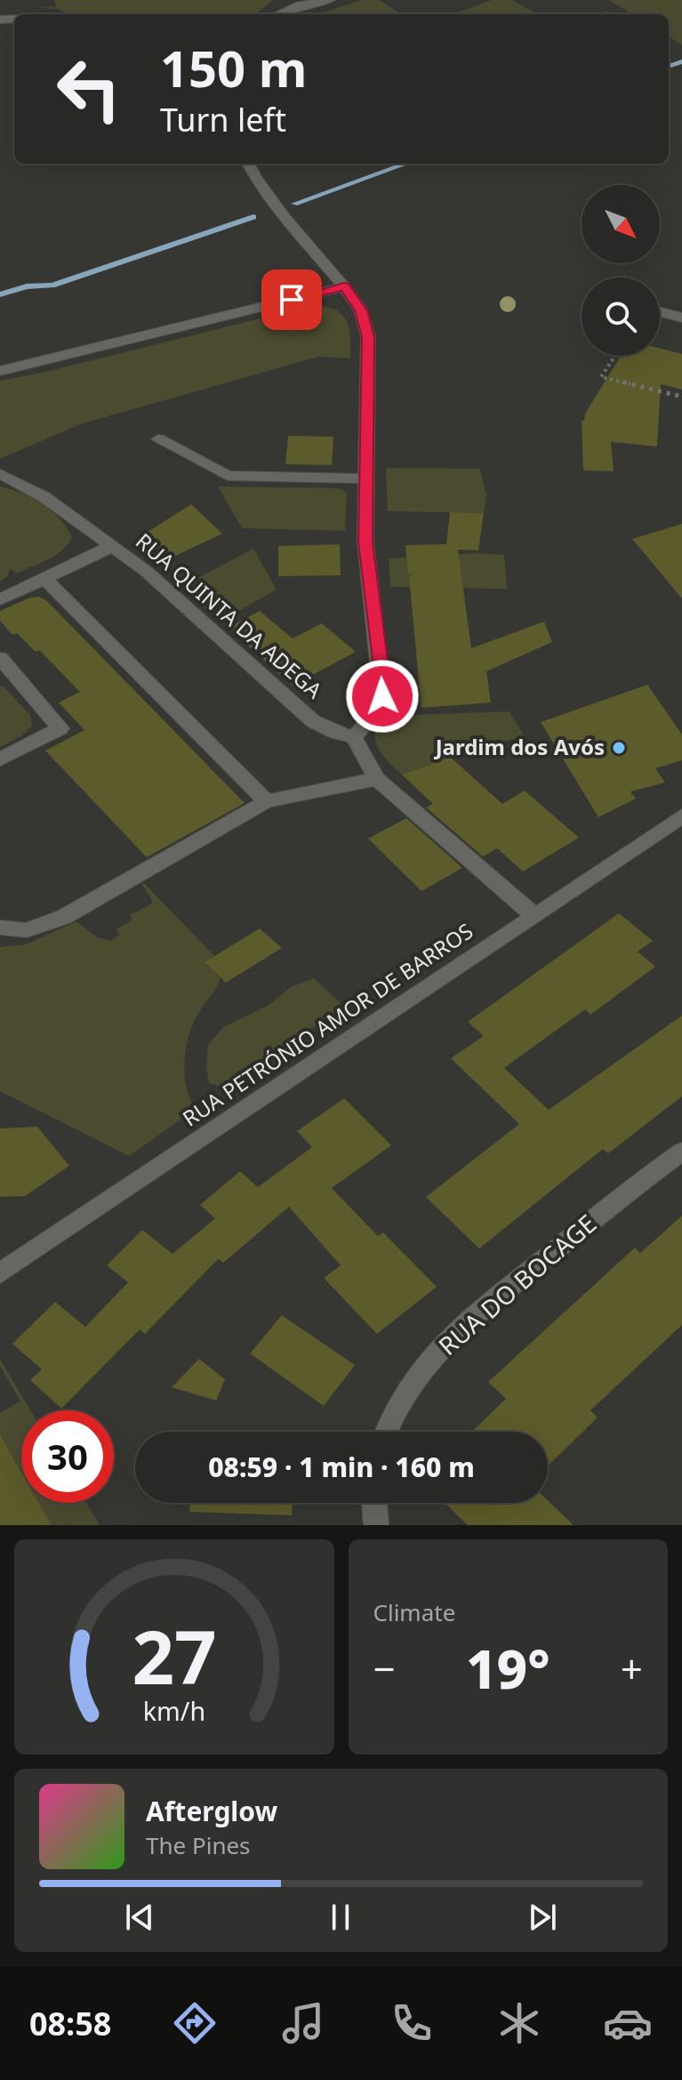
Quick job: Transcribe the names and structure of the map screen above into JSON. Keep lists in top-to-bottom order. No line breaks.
{"streets":{"street":["RUA QUINTA DA ADEGA","RUA PETRÓNIO AMOR DE BARROS","RUA DO BOCAGE"]},"places":["Jardim dos Avós"],"north":"bottom right","page":{"turn":["150 m","Turn left"],"limit":"30","trip":"08:59 · 1 min · 160 m","tile":"Climate","heat":["−","19°","+"],"song":["Afterglow","The Pines"],"tabs":"08:58","gauge":["27","km/h"]}}
